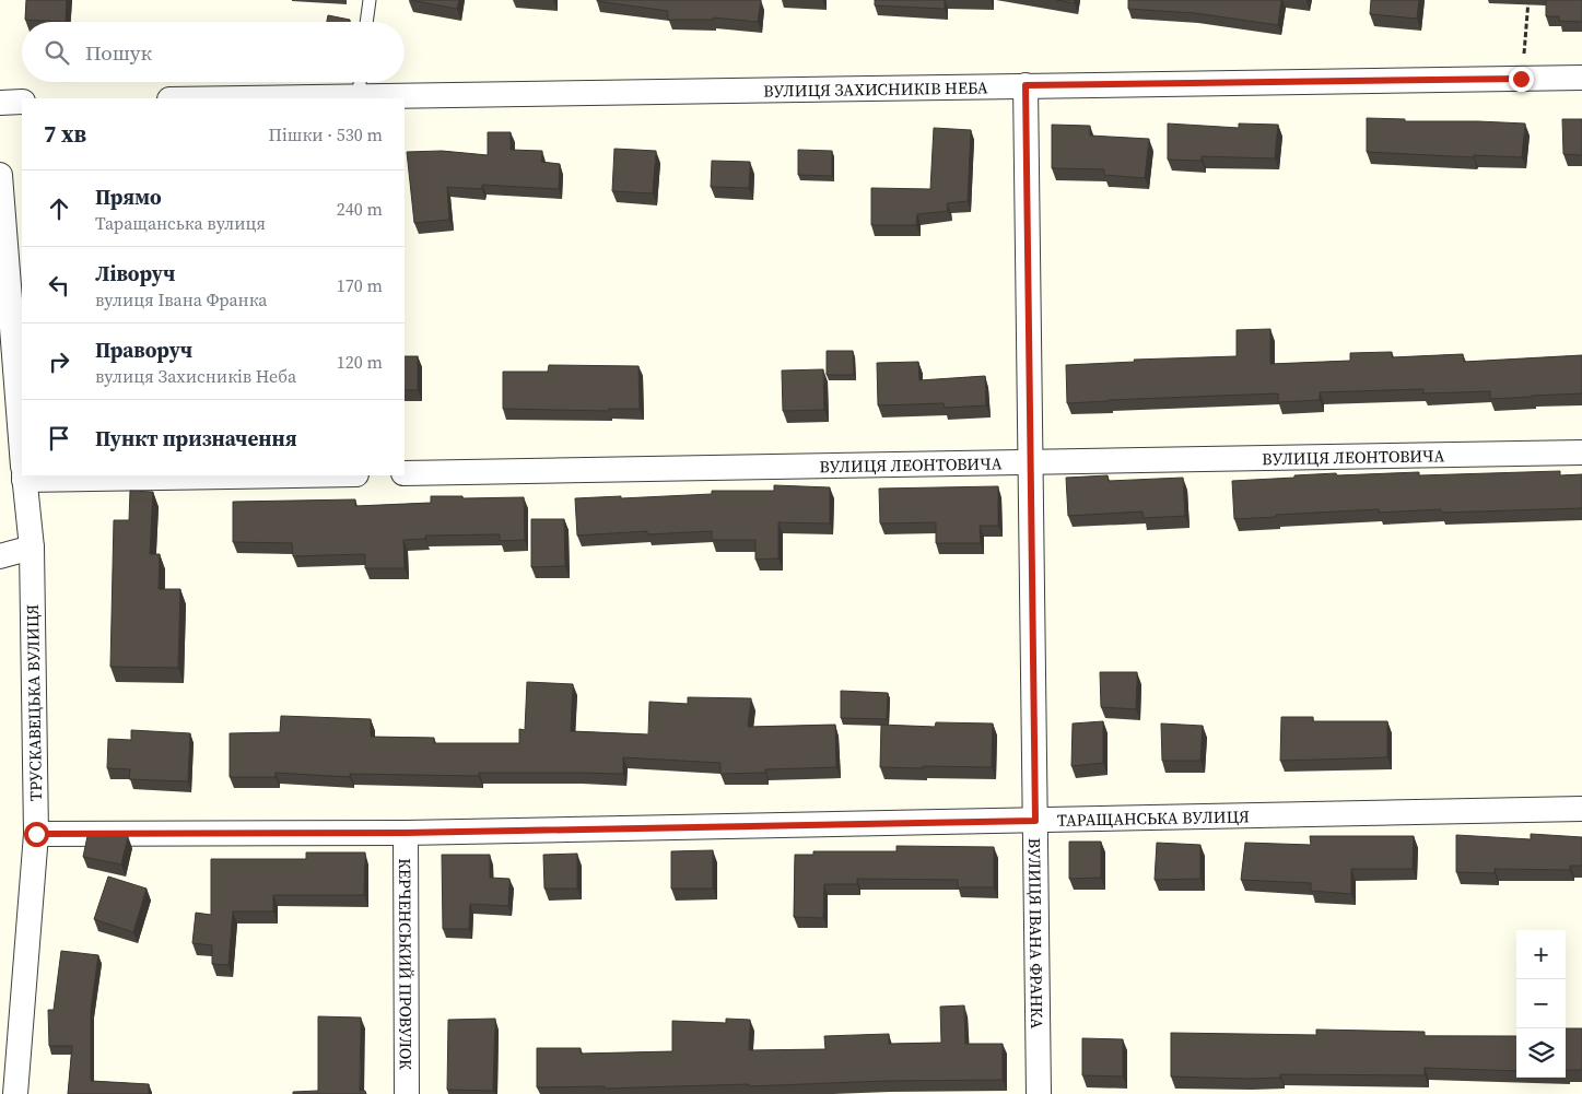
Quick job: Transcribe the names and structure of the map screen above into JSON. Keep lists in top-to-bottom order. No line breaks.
{"streets":{"street":["ВУЛИЦЯ ЗАХИСНИКІВ НЕБА","ВУЛИЦЯ ЛЕОНТОВИЧА","ТРУСКАВЕЦЬКА ВУЛИЦЯ","ТАРАЩАНСЬКА ВУЛИЦЯ","ВУЛИЦЯ ІВАНА ФРАНКА","КЕРЧЕНСЬКИЙ ПРОВУЛОК"]},"crossings":[["ВУЛИЦЯ ЗАХИСНИКІВ НЕБА","ВУЛИЦЯ ІВАНА ФРАНКА"],["ВУЛИЦЯ ЛЕОНТОВИЧА","ВУЛИЦЯ ІВАНА ФРАНКА"],["ТРУСКАВЕЦЬКА ВУЛИЦЯ","ТАРАЩАНСЬКА ВУЛИЦЯ"],["ТАРАЩАНСЬКА ВУЛИЦЯ","ВУЛИЦЯ ІВАНА ФРАНКА"],["ТАРАЩАНСЬКА ВУЛИЦЯ","КЕРЧЕНСЬКИЙ ПРОВУЛОК"]],"page":{"search":"Пошук","heading":["7 хв","Пішки · 530 m"],"list":[["Прямо","Таращанська вулиця","240 m"],["Ліворуч","вулиця Івана Франка","170 m"],["Праворуч","вулиця Захисників Неба","120 m"],"Пункт призначення"],"map_buttons":["+","−"]}}
